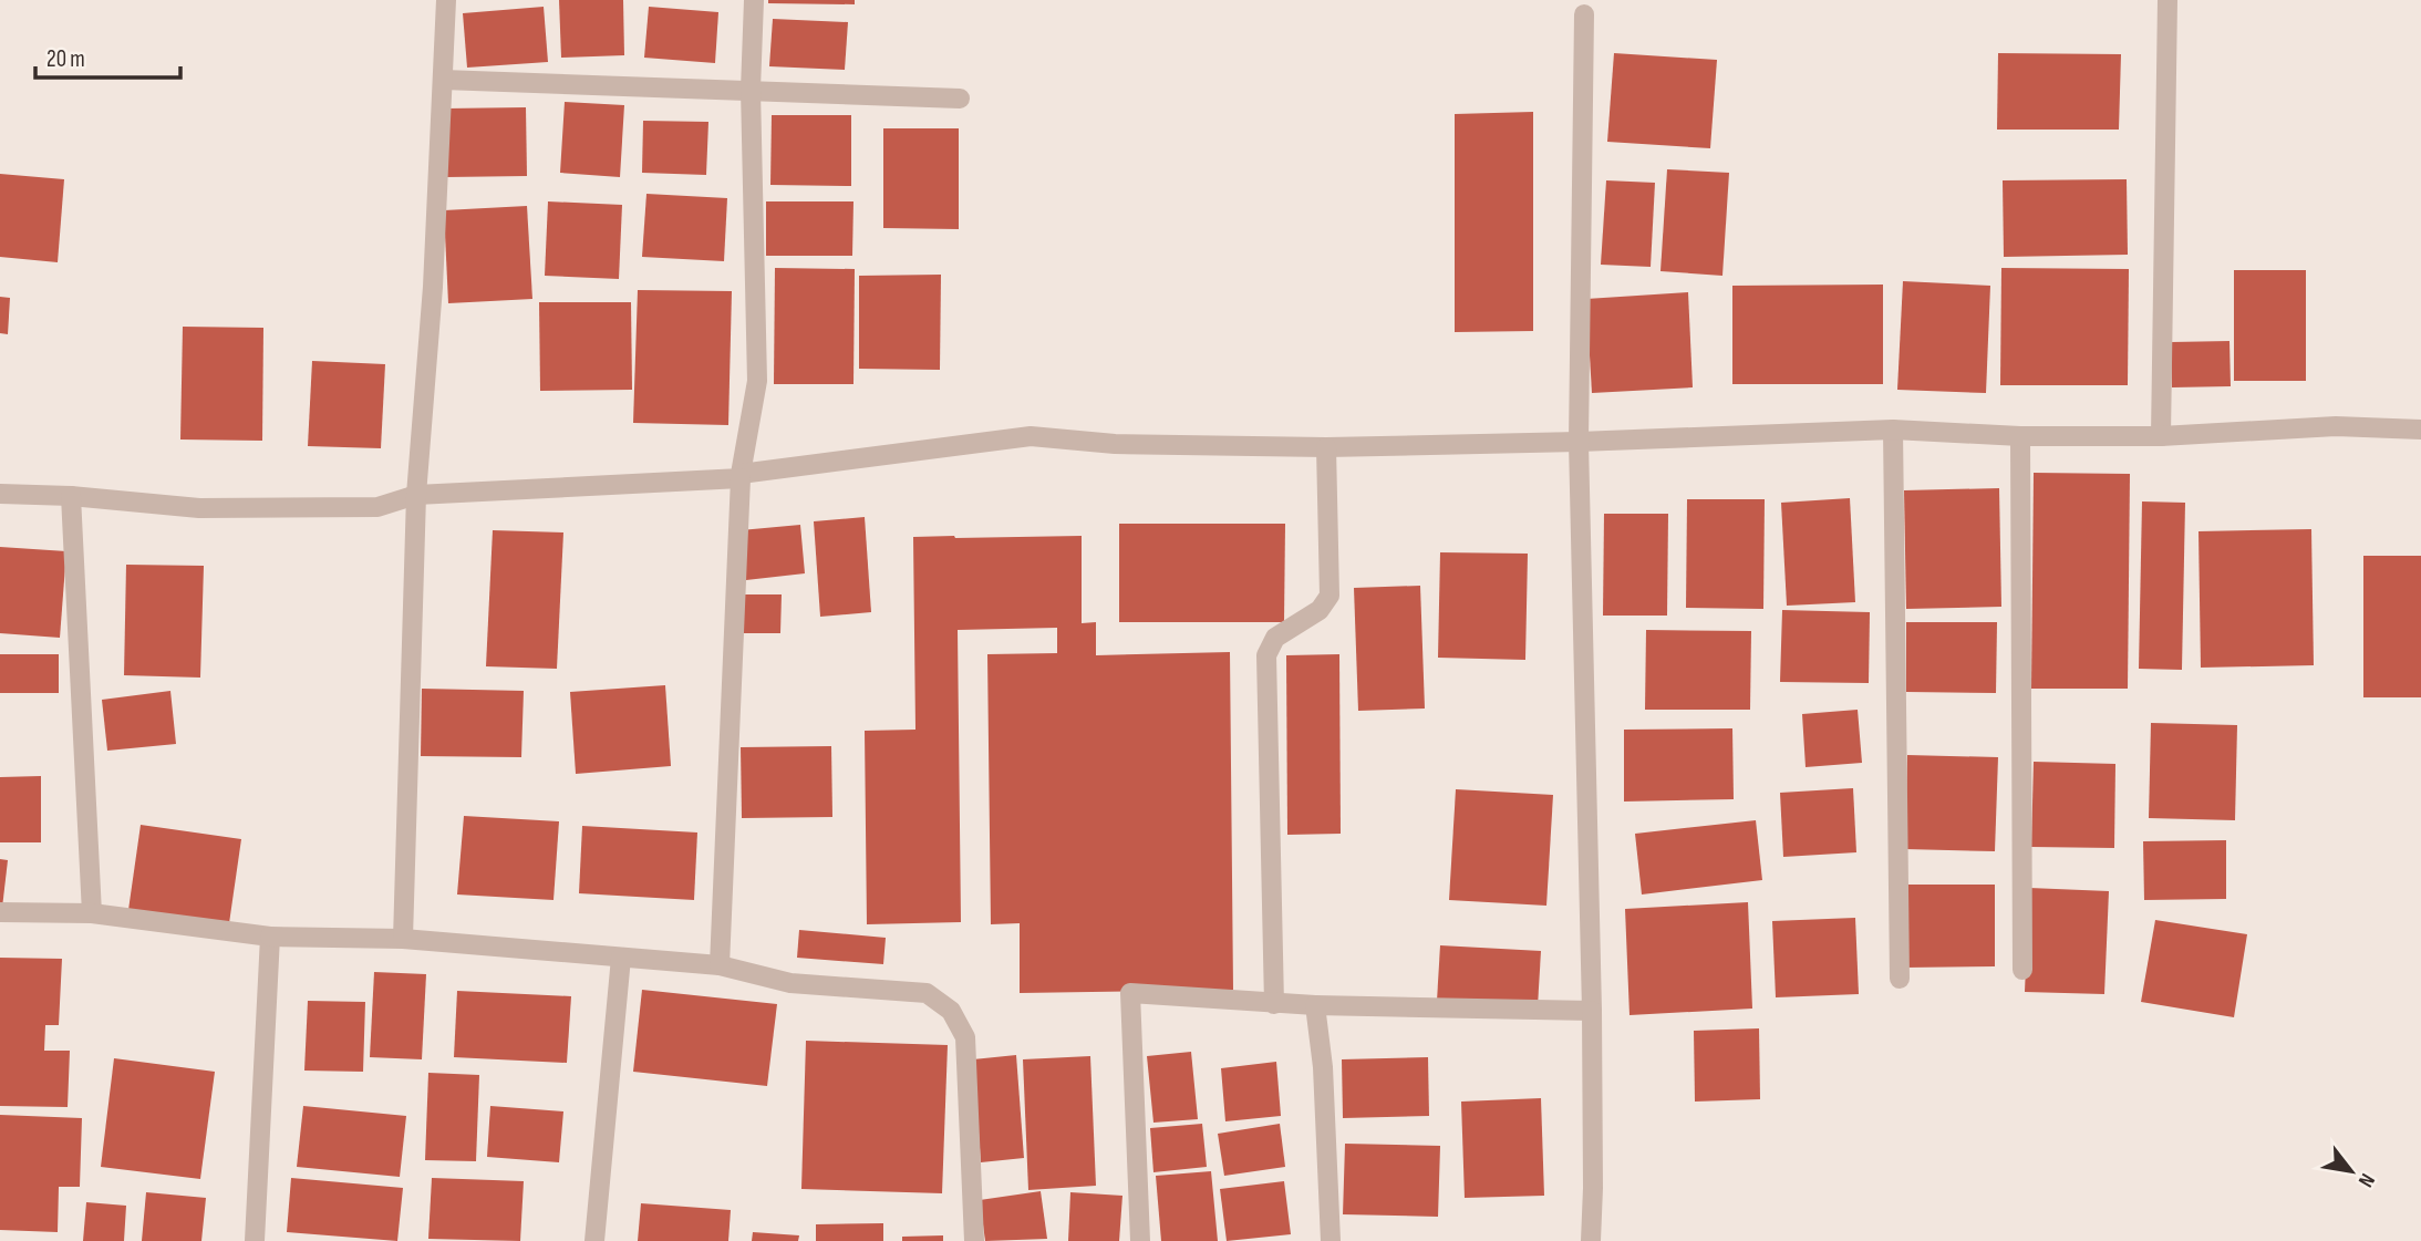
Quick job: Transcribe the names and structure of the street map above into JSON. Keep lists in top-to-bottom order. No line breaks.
{"scale_bar":"20 m","north":"bottom right"}
